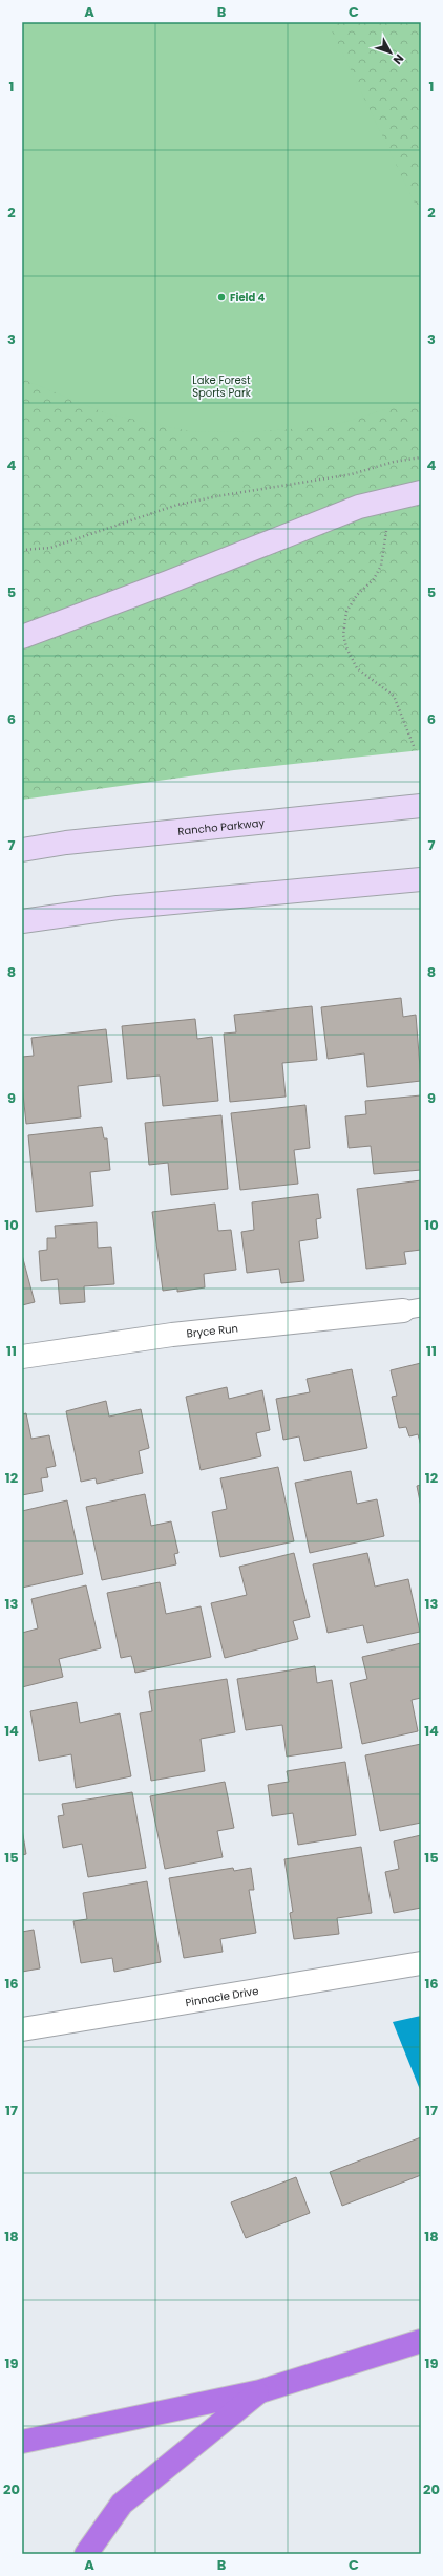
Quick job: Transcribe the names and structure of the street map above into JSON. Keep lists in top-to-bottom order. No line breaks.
{"streets":{"main road":["Rancho Parkway"],"street":["Bryce Run","Pinnacle Drive"]},"parks":["Lake Forest Sports Park"],"places":["Field 4"],"north":"bottom right","grid":{"columns":["A","B","C"],"rows":["1","2","3","4","5","6","7","8","9","10","11","12","13","14","15","16","17","18","19","20"]}}
